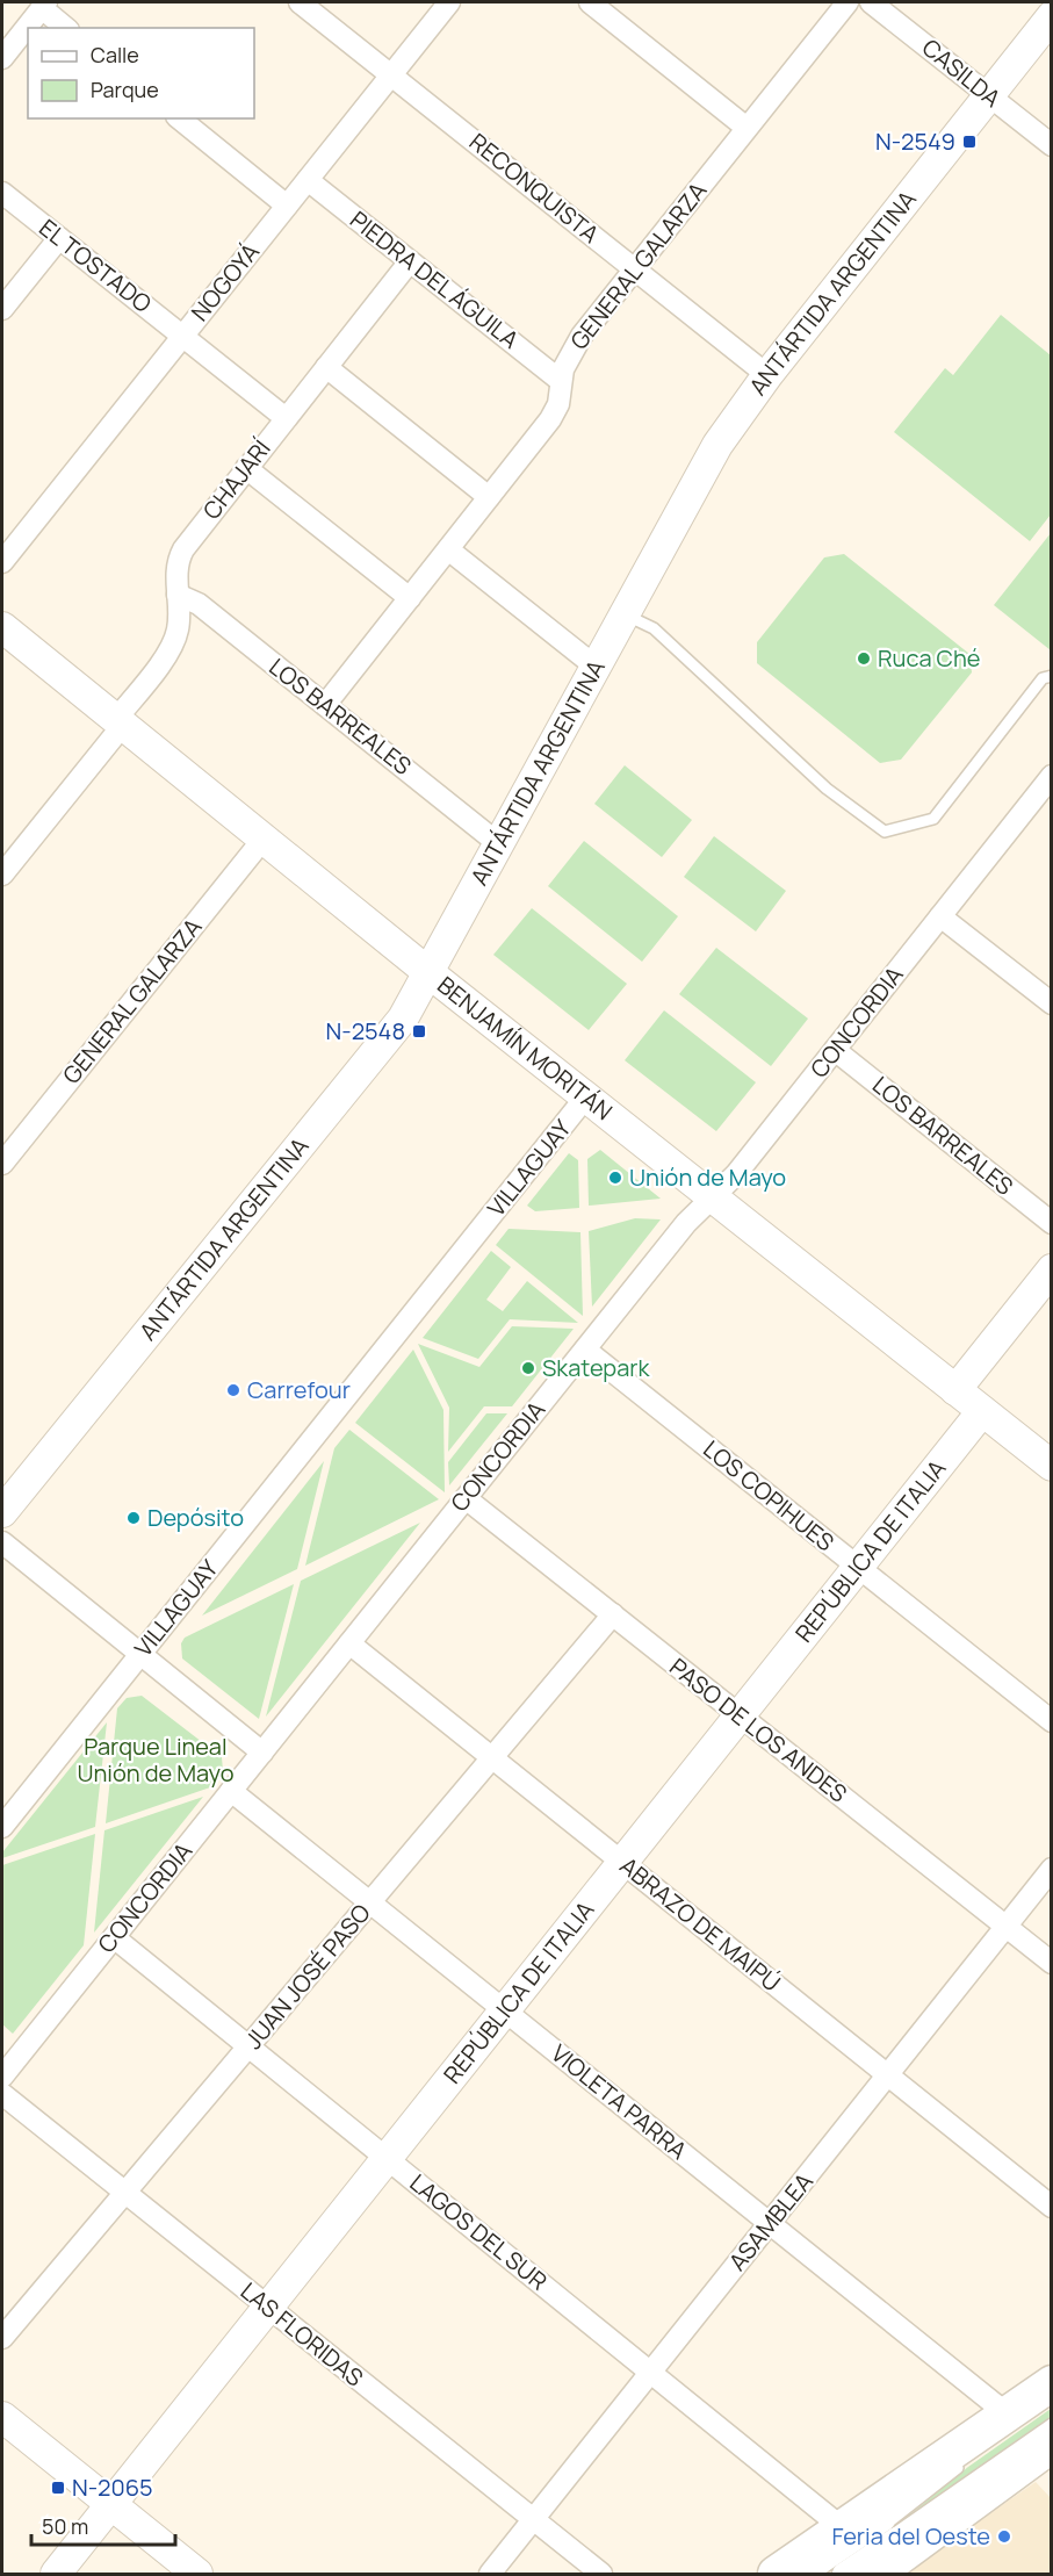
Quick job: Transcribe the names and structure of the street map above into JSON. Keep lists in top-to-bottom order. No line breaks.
{"streets":{"street":["CASILDA","RECONQUISTA","EL TOSTADO","GENERAL GALARZA","PIEDRA DEL ÁGUILA","NOGOYÁ","ANTÁRTIDA ARGENTINA","CHAJARÍ","LOS BARREALES","CONCORDIA","BENJAMÍN MORITÁN","VILLAGUAY","LOS COPIHUES","REPÚBLICA DE ITALIA","PASO DE LOS ANDES","ABRAZO DE MAIPÚ","JUAN JOSÉ PASO","VIOLETA PARRA","ASAMBLEA","LAGOS DEL SUR","LAS FLORIDAS"]},"crossings":[["CASILDA","ANTÁRTIDA ARGENTINA"],["RECONQUISTA","GENERAL GALARZA"],["RECONQUISTA","NOGOYÁ"],["RECONQUISTA","ANTÁRTIDA ARGENTINA"],["EL TOSTADO","NOGOYÁ"],["EL TOSTADO","CHAJARÍ"],["GENERAL GALARZA","PIEDRA DEL ÁGUILA"],["GENERAL GALARZA","LOS BARREALES"],["GENERAL GALARZA","BENJAMÍN MORITÁN"],["PIEDRA DEL ÁGUILA","NOGOYÁ"],["PIEDRA DEL ÁGUILA","CHAJARÍ"],["ANTÁRTIDA ARGENTINA","LOS BARREALES"],["ANTÁRTIDA ARGENTINA","BENJAMÍN MORITÁN"],["CHAJARÍ","LOS BARREALES"],["CHAJARÍ","BENJAMÍN MORITÁN"],["LOS BARREALES","CONCORDIA"],["CONCORDIA","BENJAMÍN MORITÁN"],["CONCORDIA","LOS COPIHUES"],["CONCORDIA","PASO DE LOS ANDES"],["CONCORDIA","ABRAZO DE MAIPÚ"],["CONCORDIA","VIOLETA PARRA"],["CONCORDIA","LAGOS DEL SUR"],["BENJAMÍN MORITÁN","VILLAGUAY"],["BENJAMÍN MORITÁN","REPÚBLICA DE ITALIA"],["LOS COPIHUES","REPÚBLICA DE ITALIA"],["REPÚBLICA DE ITALIA","PASO DE LOS ANDES"],["REPÚBLICA DE ITALIA","ABRAZO DE MAIPÚ"],["REPÚBLICA DE ITALIA","VIOLETA PARRA"],["REPÚBLICA DE ITALIA","LAGOS DEL SUR"],["REPÚBLICA DE ITALIA","LAS FLORIDAS"],["PASO DE LOS ANDES","JUAN JOSÉ PASO"],["PASO DE LOS ANDES","ASAMBLEA"],["ABRAZO DE MAIPÚ","JUAN JOSÉ PASO"],["ABRAZO DE MAIPÚ","ASAMBLEA"],["JUAN JOSÉ PASO","VIOLETA PARRA"],["JUAN JOSÉ PASO","LAGOS DEL SUR"],["JUAN JOSÉ PASO","LAS FLORIDAS"],["VIOLETA PARRA","ASAMBLEA"],["ASAMBLEA","LAGOS DEL SUR"],["ASAMBLEA","LAS FLORIDAS"]],"parks":["Parque Lineal Unión de Mayo"],"places":{"transit":["N-2549","N-2548","N-2065"],"other":["Ruca Ché","Unión de Mayo","Skatepark","Carrefour","Depósito","Feria del Oeste"]},"legend":["Calle","Parque"],"scale_bar":"50 m"}
